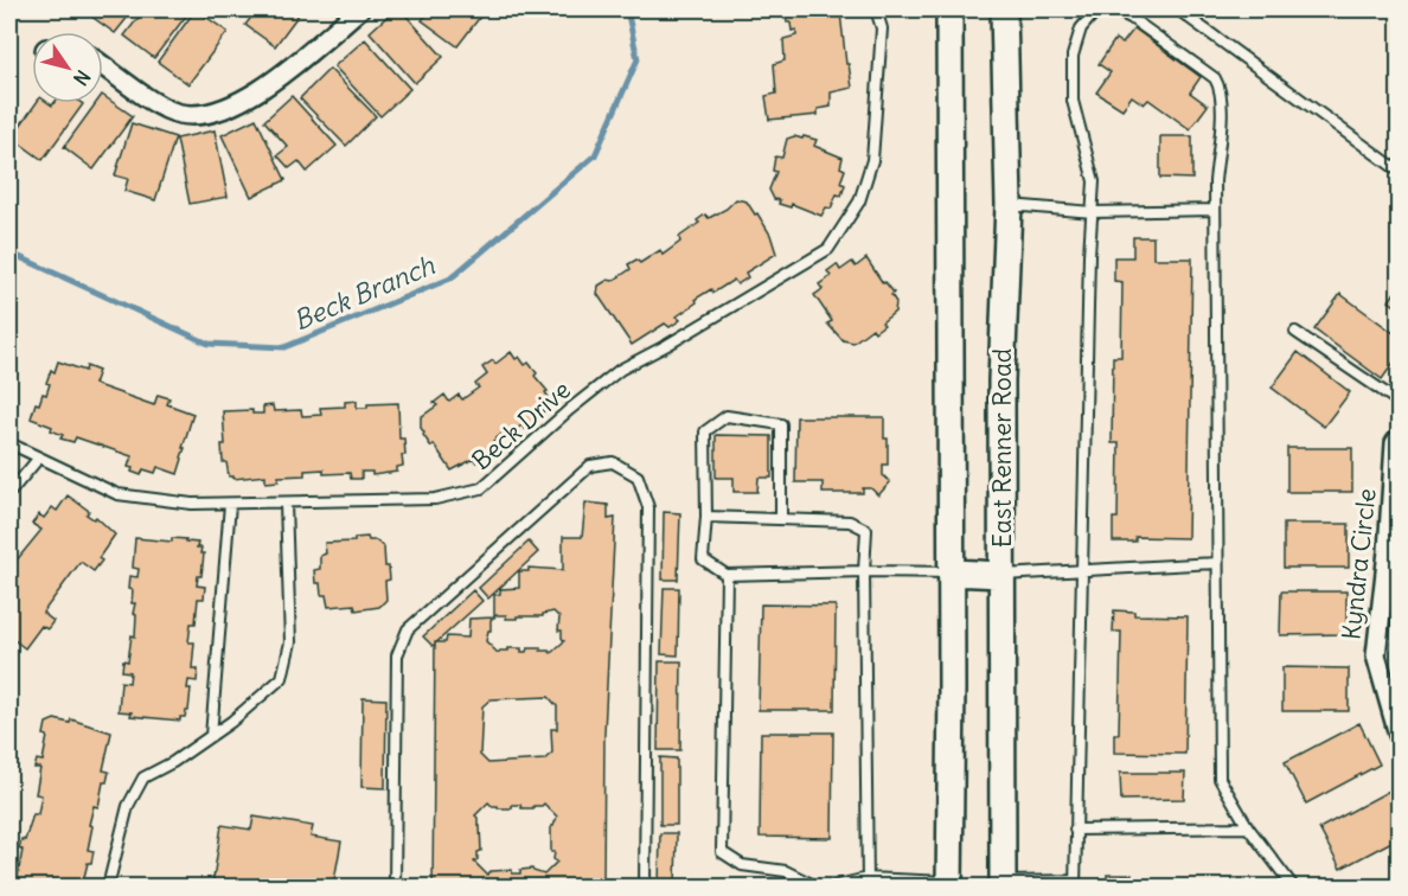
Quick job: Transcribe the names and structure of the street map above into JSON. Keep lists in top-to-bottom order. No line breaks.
{"streets":{"main road":["East Renner Road"],"street":["Kyndra Circle"],"lane":["Beck Drive"]},"water":["Beck Branch"],"north":"bottom right"}
